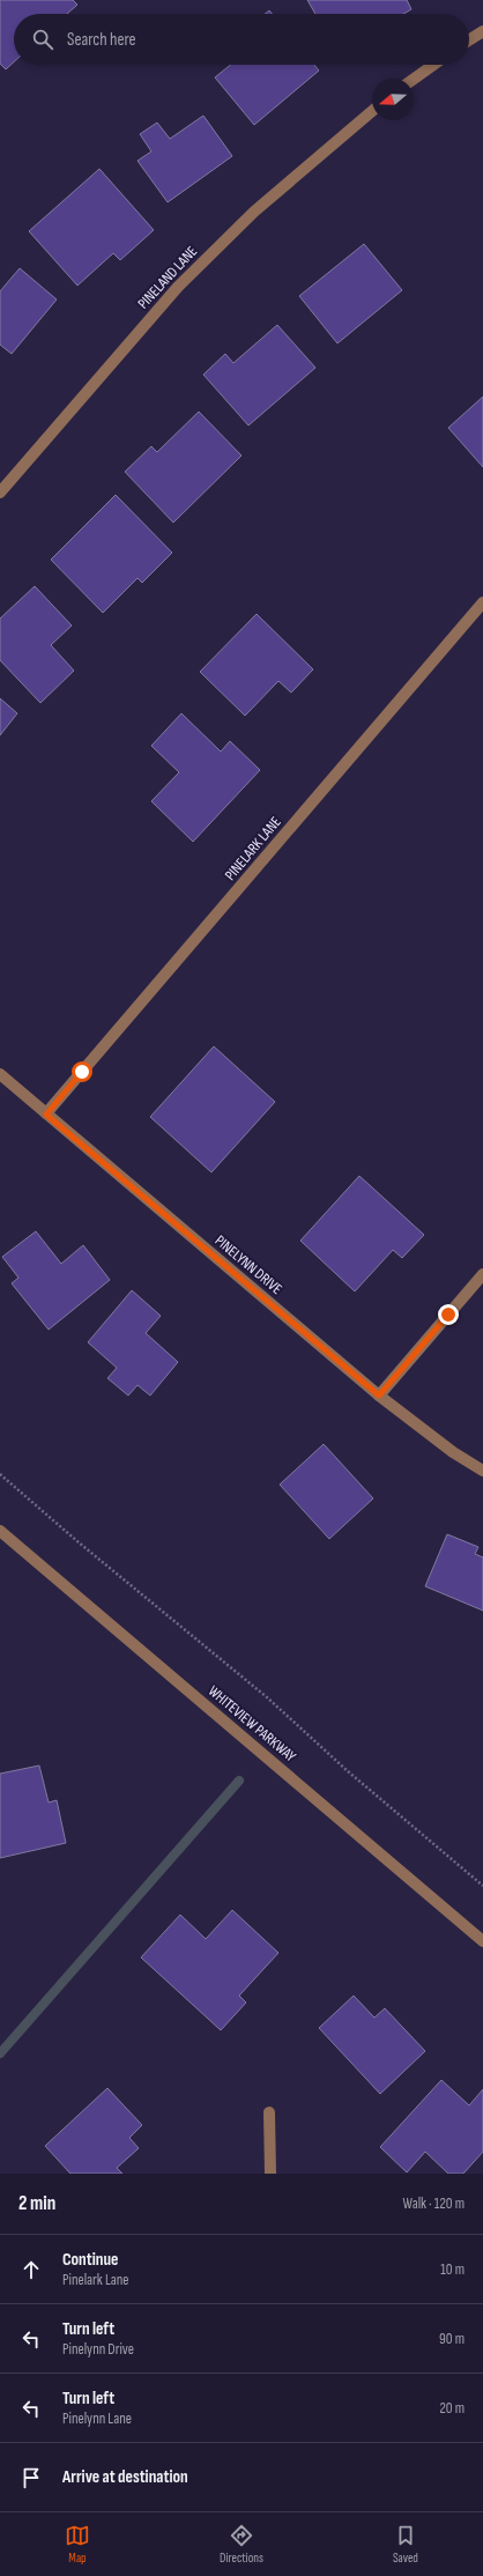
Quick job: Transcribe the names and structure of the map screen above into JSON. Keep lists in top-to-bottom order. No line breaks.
{"streets":{"street":["PINELAND LANE","PINELARK LANE","PINELYNN DRIVE","WHITEVIEW PARKWAY"]},"crossings":[["PINELARK LANE","PINELYNN DRIVE"]],"north":"left","page":{"search":"Search here","heading":["2 min","Walk · 120 m"],"list":[["Continue","Pinelark Lane","10 m"],["Turn left","Pinelynn Drive","90 m"],["Turn left","Pinelynn Lane","20 m"],"Arrive at destination"],"nav":["Map","Directions","Saved"]}}
